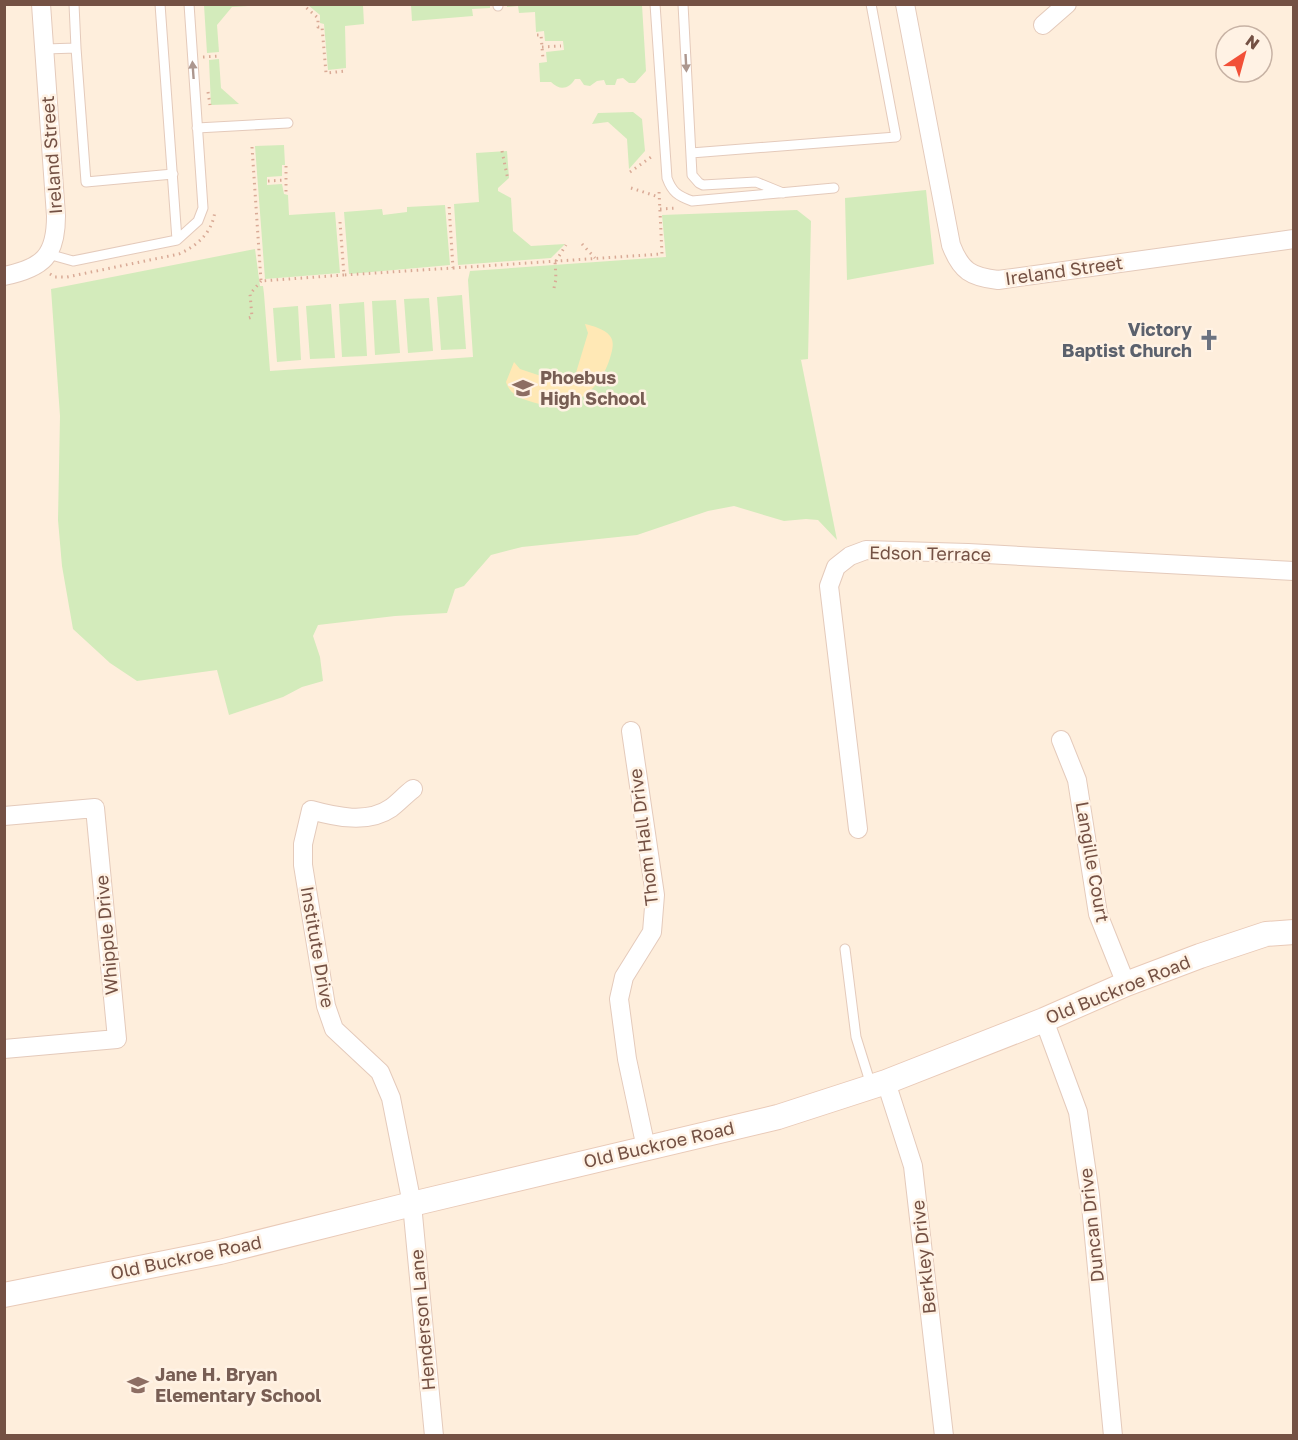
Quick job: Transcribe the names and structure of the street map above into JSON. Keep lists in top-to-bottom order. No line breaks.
{"streets":{"street":["Ireland Street","Edson Terrace","Thom Hall Drive","Langille Court","Whipple Drive","Institute Drive","Old Buckroe Road","Duncan Drive","Berkley Drive","Henderson Lane"]},"crossings":[["Thom Hall Drive","Old Buckroe Road"],["Langille Court","Old Buckroe Road"],["Institute Drive","Old Buckroe Road"],["Institute Drive","Henderson Lane"],["Old Buckroe Road","Duncan Drive"],["Old Buckroe Road","Berkley Drive"],["Old Buckroe Road","Henderson Lane"]],"places":{"church":["Victory Baptist Church"],"school or university":["Phoebus High School","Jane H. Bryan Elementary School"]},"north":"top right"}
